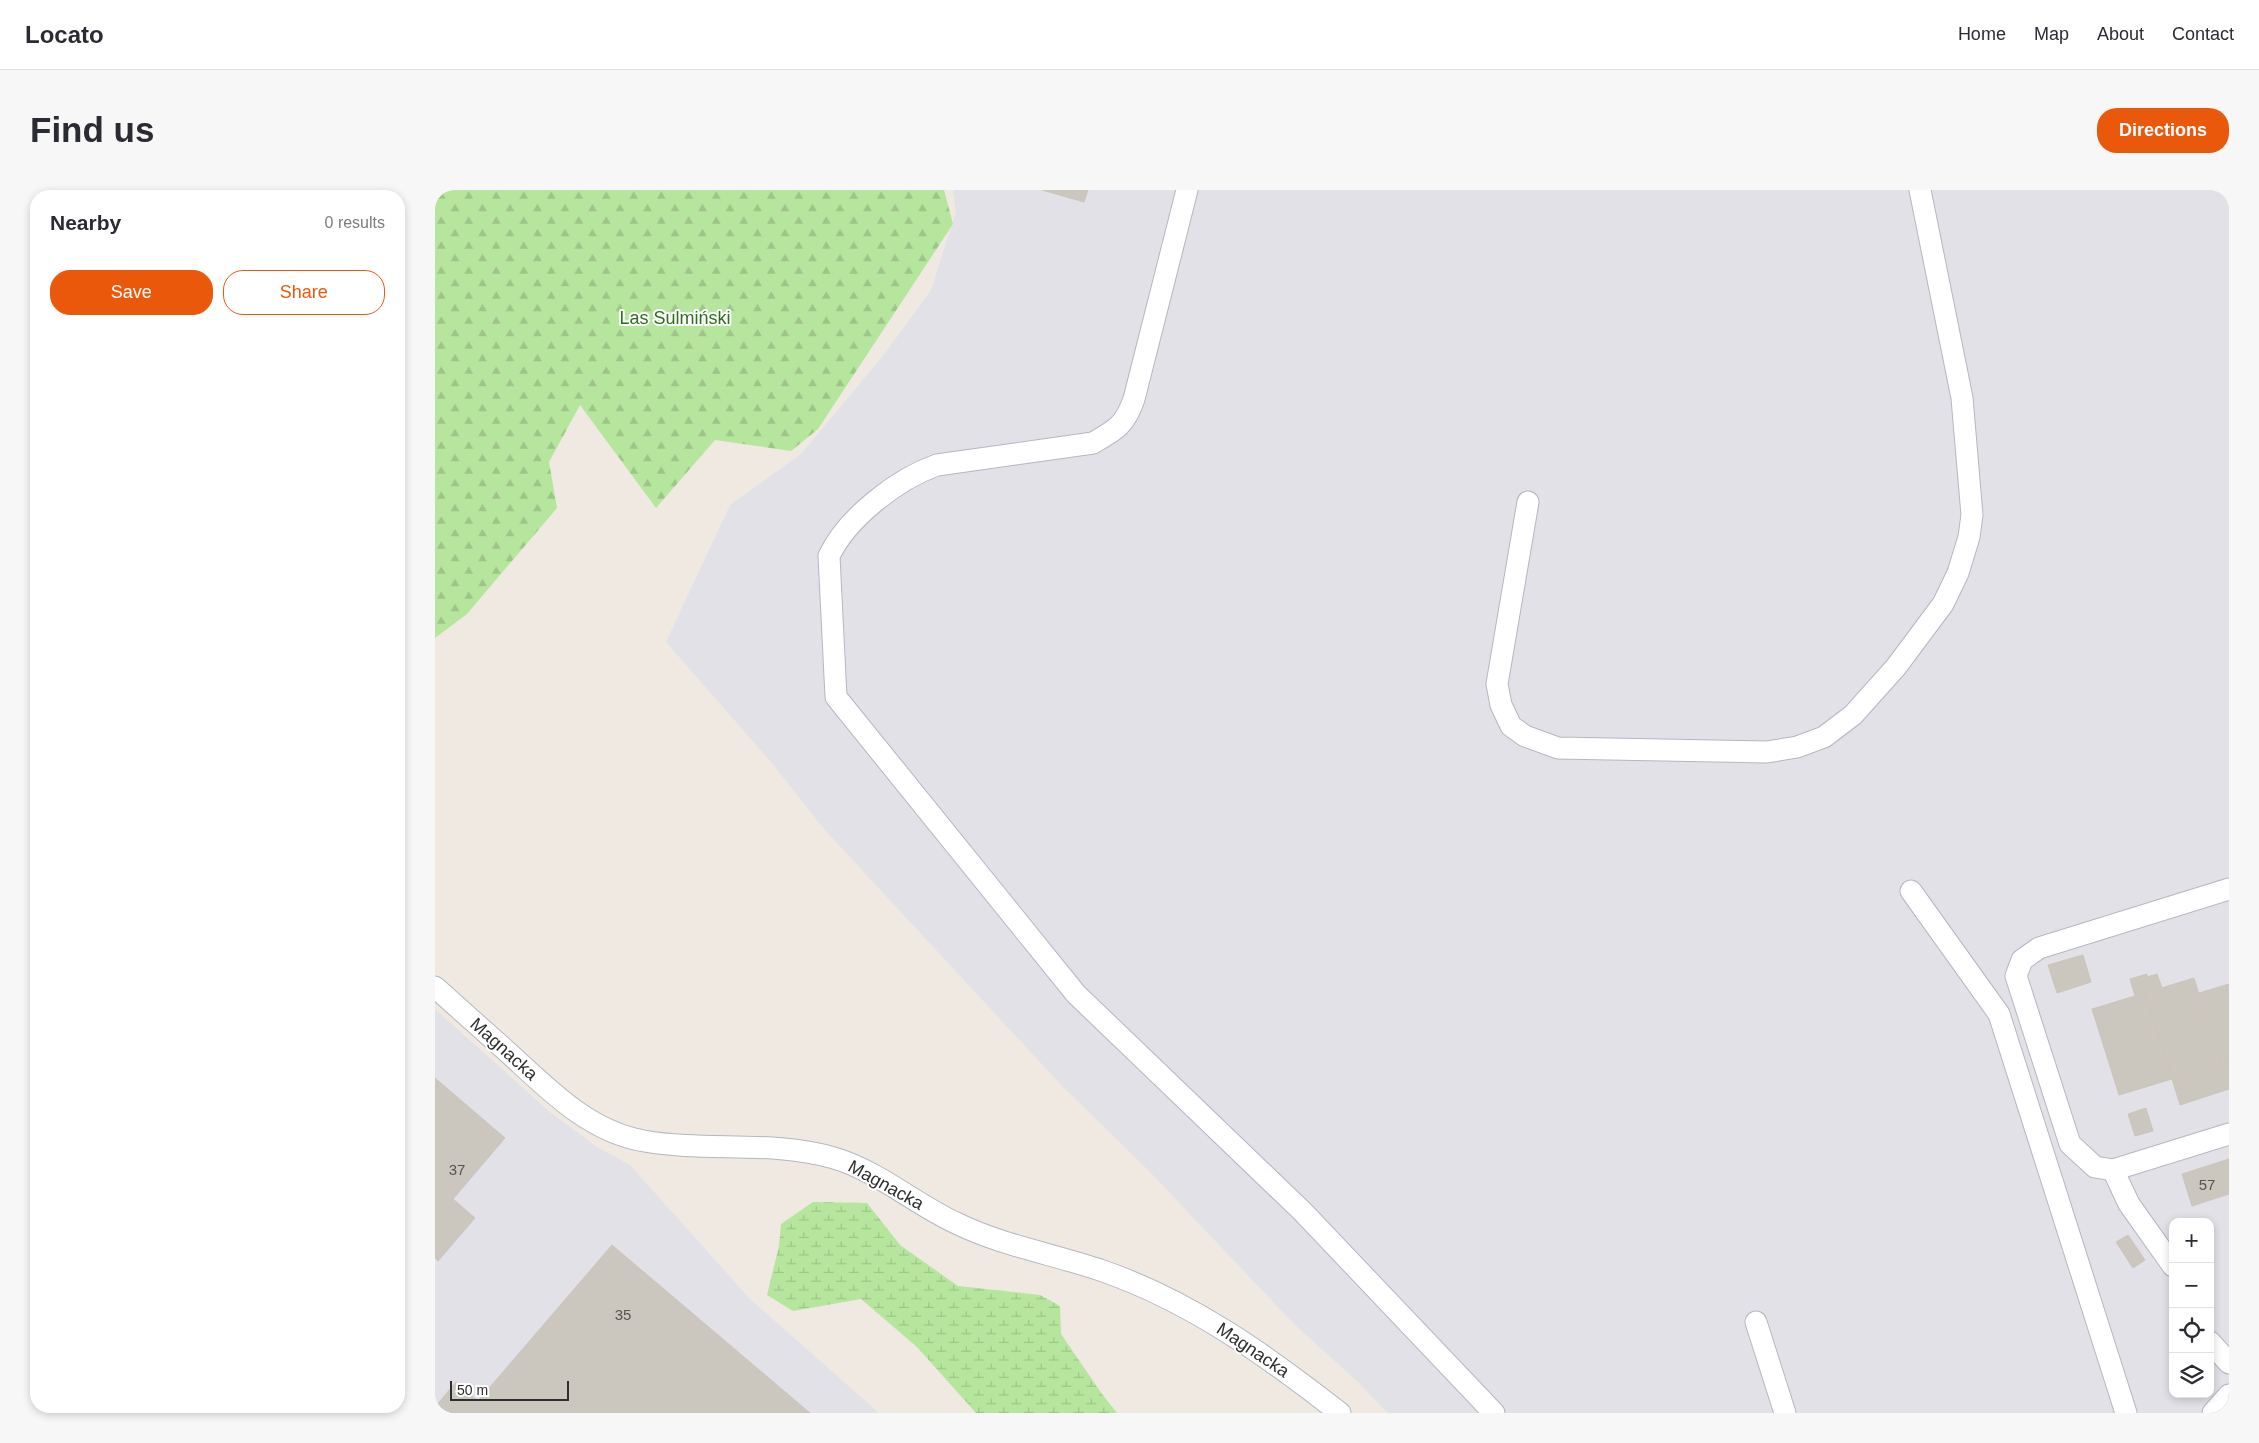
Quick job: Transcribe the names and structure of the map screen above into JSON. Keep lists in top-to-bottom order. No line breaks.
{"streets":{"street":["Magnacka"]},"parks":["Las Sulmiński"],"house_numbers":["37","57","35"],"scale_bar":"50 m","page":{"header":"Locato","nav":["Home","Map","About","Contact"],"buttons":["Directions",["Save","Share"]],"title":"Find us","heading":["Nearby","0 results"],"map_buttons":["+","−"],"scale":"50 m"}}
